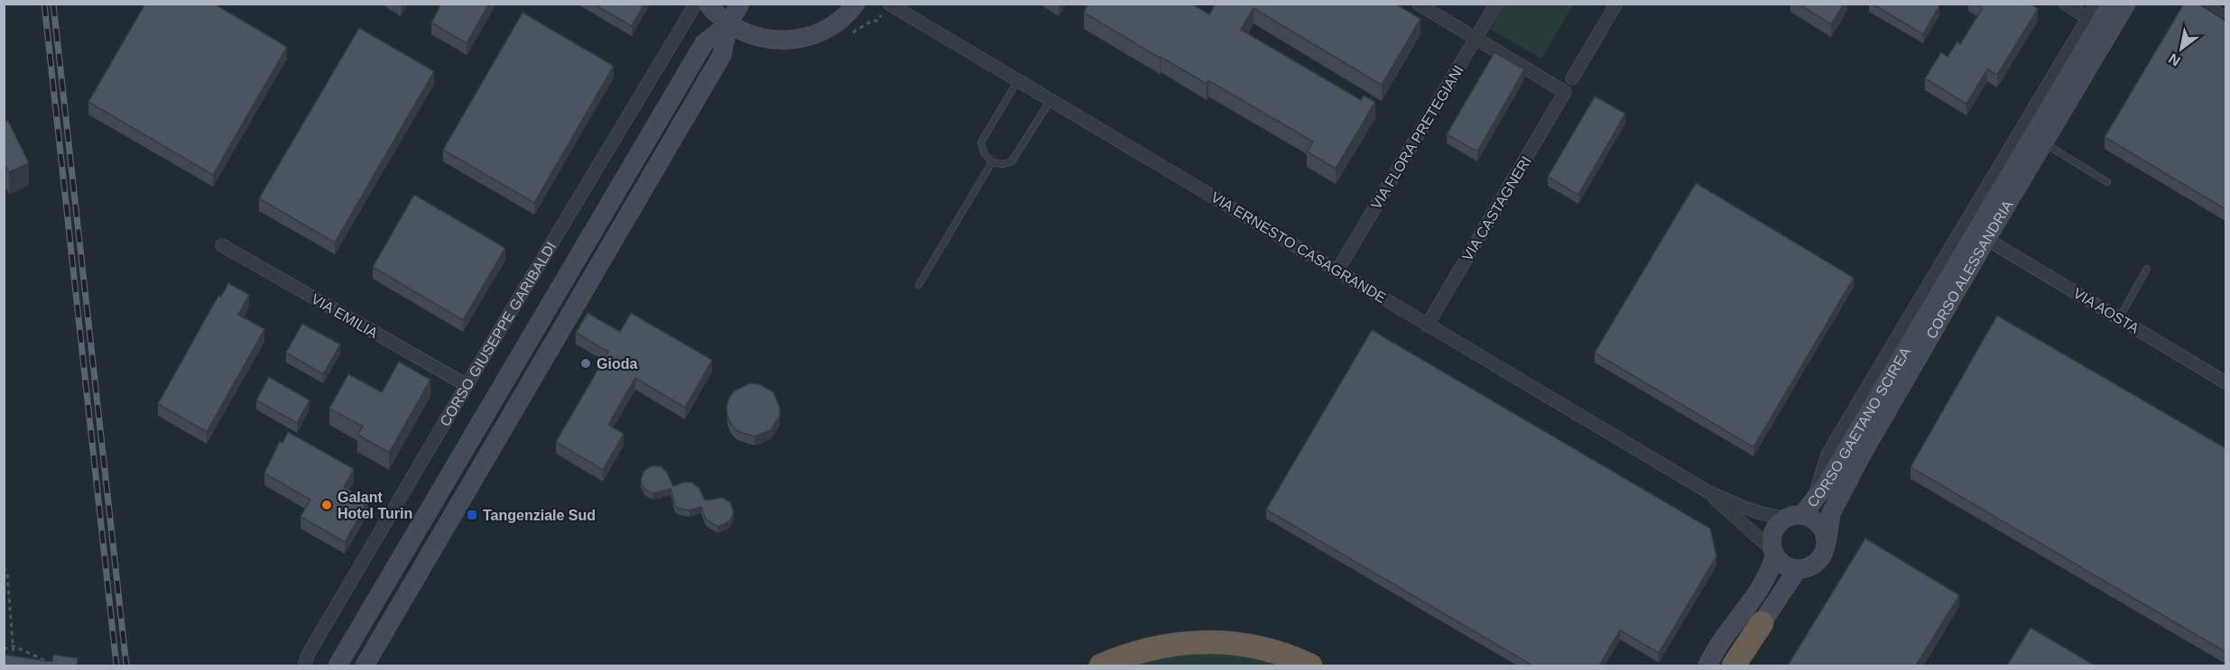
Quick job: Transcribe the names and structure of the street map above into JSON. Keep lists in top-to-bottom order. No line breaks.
{"streets":{"street":["VIA FLORA PRETEGIANI","VIA CASTAGNERI","VIA ERNESTO CASAGRANDE","CORSO ALESSANDRIA","VIA AOSTA","VIA EMILIA","CORSO GIUSEPPE GARIBALDI","CORSO GAETANO SCIREA"]},"crossings":[["VIA FLORA PRETEGIANI","VIA CASTAGNERI"],["VIA FLORA PRETEGIANI","VIA ERNESTO CASAGRANDE"],["VIA CASTAGNERI","VIA ERNESTO CASAGRANDE"],["VIA ERNESTO CASAGRANDE","CORSO ALESSANDRIA"],["VIA ERNESTO CASAGRANDE","CORSO GAETANO SCIREA"],["CORSO ALESSANDRIA","VIA AOSTA"],["CORSO ALESSANDRIA","CORSO GAETANO SCIREA"],["VIA EMILIA","CORSO GIUSEPPE GARIBALDI"]],"places":{"other":["Gioda","Galant Hotel Turin"],"transit":["Tangenziale Sud"]},"north":"bottom left"}
